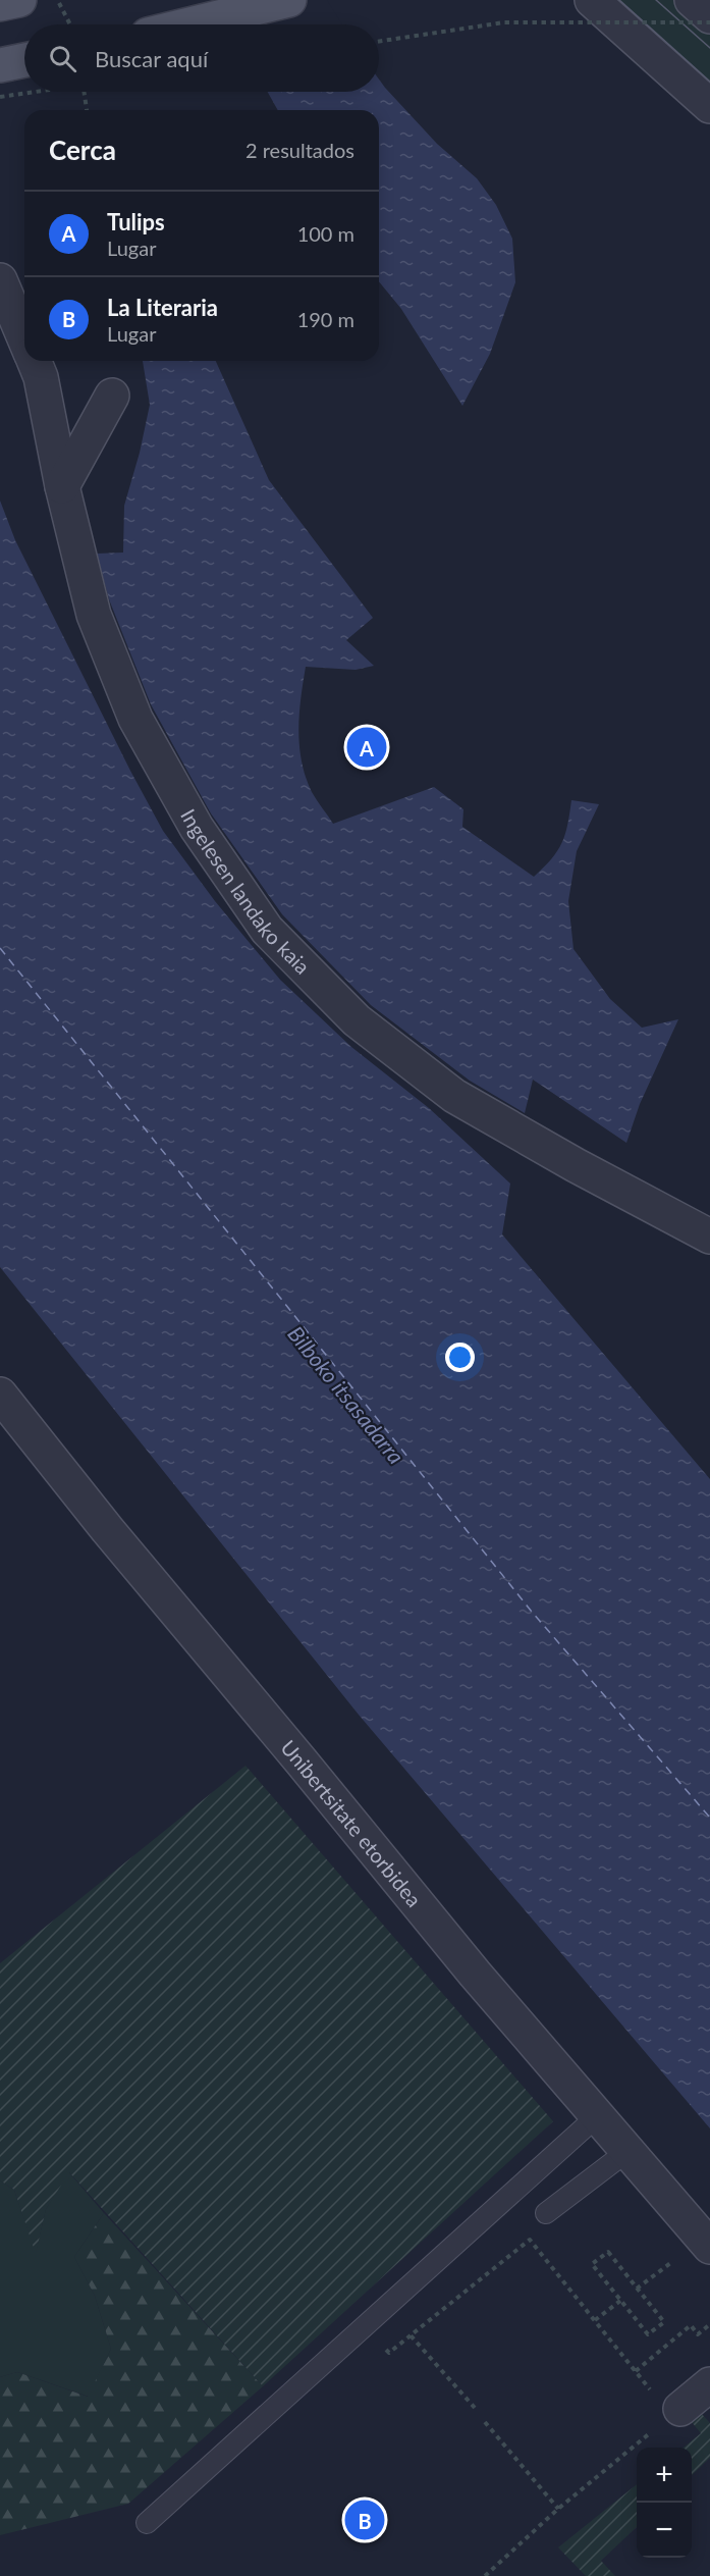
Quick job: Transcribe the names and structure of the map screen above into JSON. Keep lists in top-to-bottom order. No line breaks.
{"streets":{"street":["Ingelesen landako kaia","Unibertsitate etorbidea"]},"water":["Bilboko itsasadarra"],"page":{"search":"Buscar aquí","heading":["Cerca","2 resultados"],"list":[{"mark":"A","name":"Tulips","note":"Lugar","value":"100 m"},{"mark":"B","name":"La Literaria","note":"Lugar","value":"190 m"}],"pins":["A","B"],"map_buttons":["+","−"]}}
